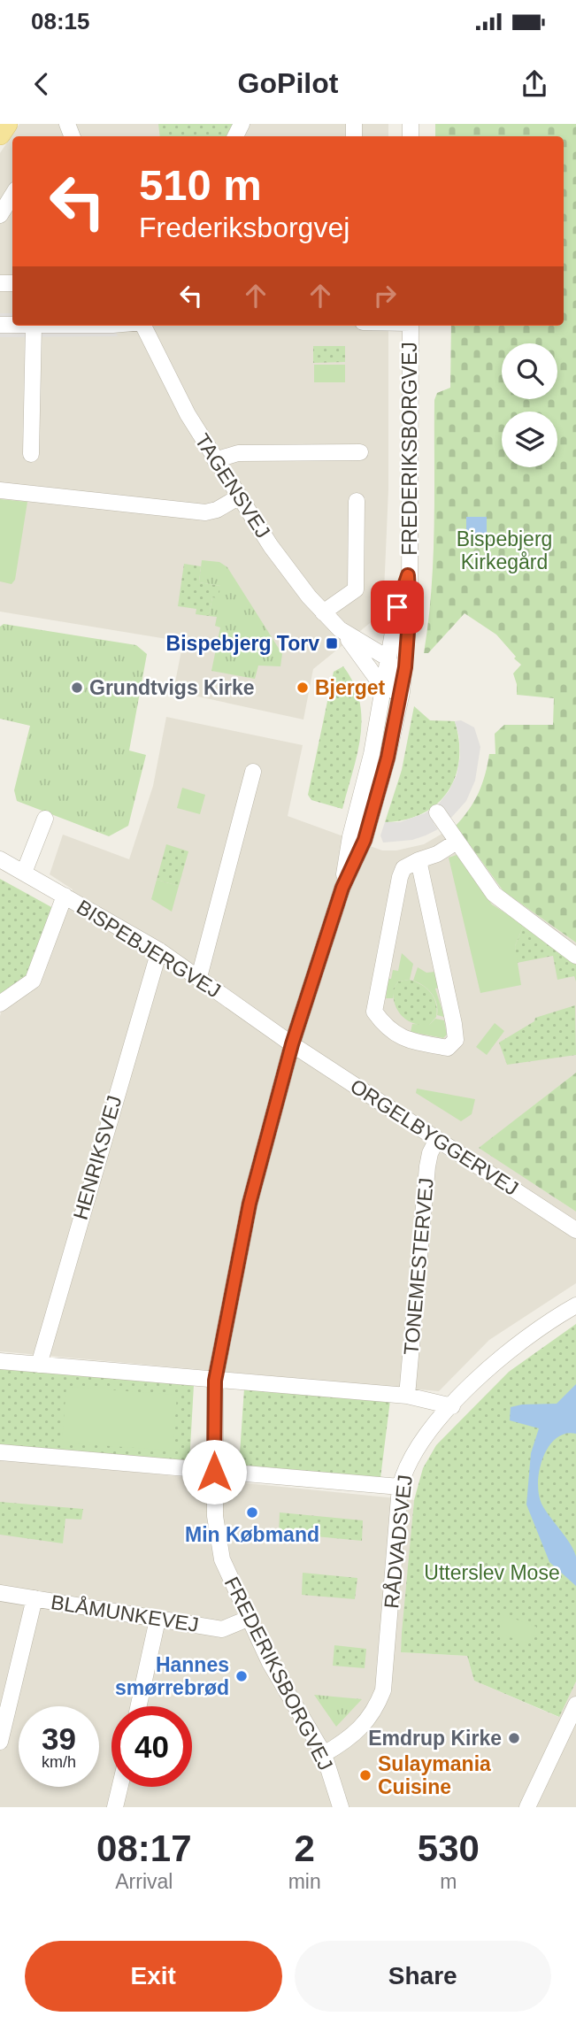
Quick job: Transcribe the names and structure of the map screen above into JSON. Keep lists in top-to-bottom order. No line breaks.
{"streets":{"street":["FREDERIKSBORGVEJ","TAGENSVEJ","BISPEBJERGVEJ","ORGELBYGGERVEJ","HENRIKSVEJ","TONEMESTERVEJ","RÅDVADSVEJ","BLÅMUNKEVEJ"]},"crossings":[["FREDERIKSBORGVEJ","TAGENSVEJ"],["FREDERIKSBORGVEJ","BISPEBJERGVEJ"],["FREDERIKSBORGVEJ","ORGELBYGGERVEJ"],["FREDERIKSBORGVEJ","RÅDVADSVEJ"],["FREDERIKSBORGVEJ","BLÅMUNKEVEJ"],["BISPEBJERGVEJ","ORGELBYGGERVEJ"],["BISPEBJERGVEJ","HENRIKSVEJ"],["ORGELBYGGERVEJ","TONEMESTERVEJ"]],"parks":["Bispebjerg Kirkegård","Utterslev Mose"],"places":{"transit":["Bispebjerg Torv"],"other":["Grundtvigs Kirke","Bjerget","Min Købmand","Hannes smørrebrød","Emdrup Kirke","Sulaymania Cuisine"]},"page":{"status":"08:15","header":"GoPilot","turn":["510 m","Frederiksborgvej"],"speed":"39 km/h","limit":"40","eta":["08:17","Arrival","2","min","530","m"],"buttons":["Exit","Share"]}}
